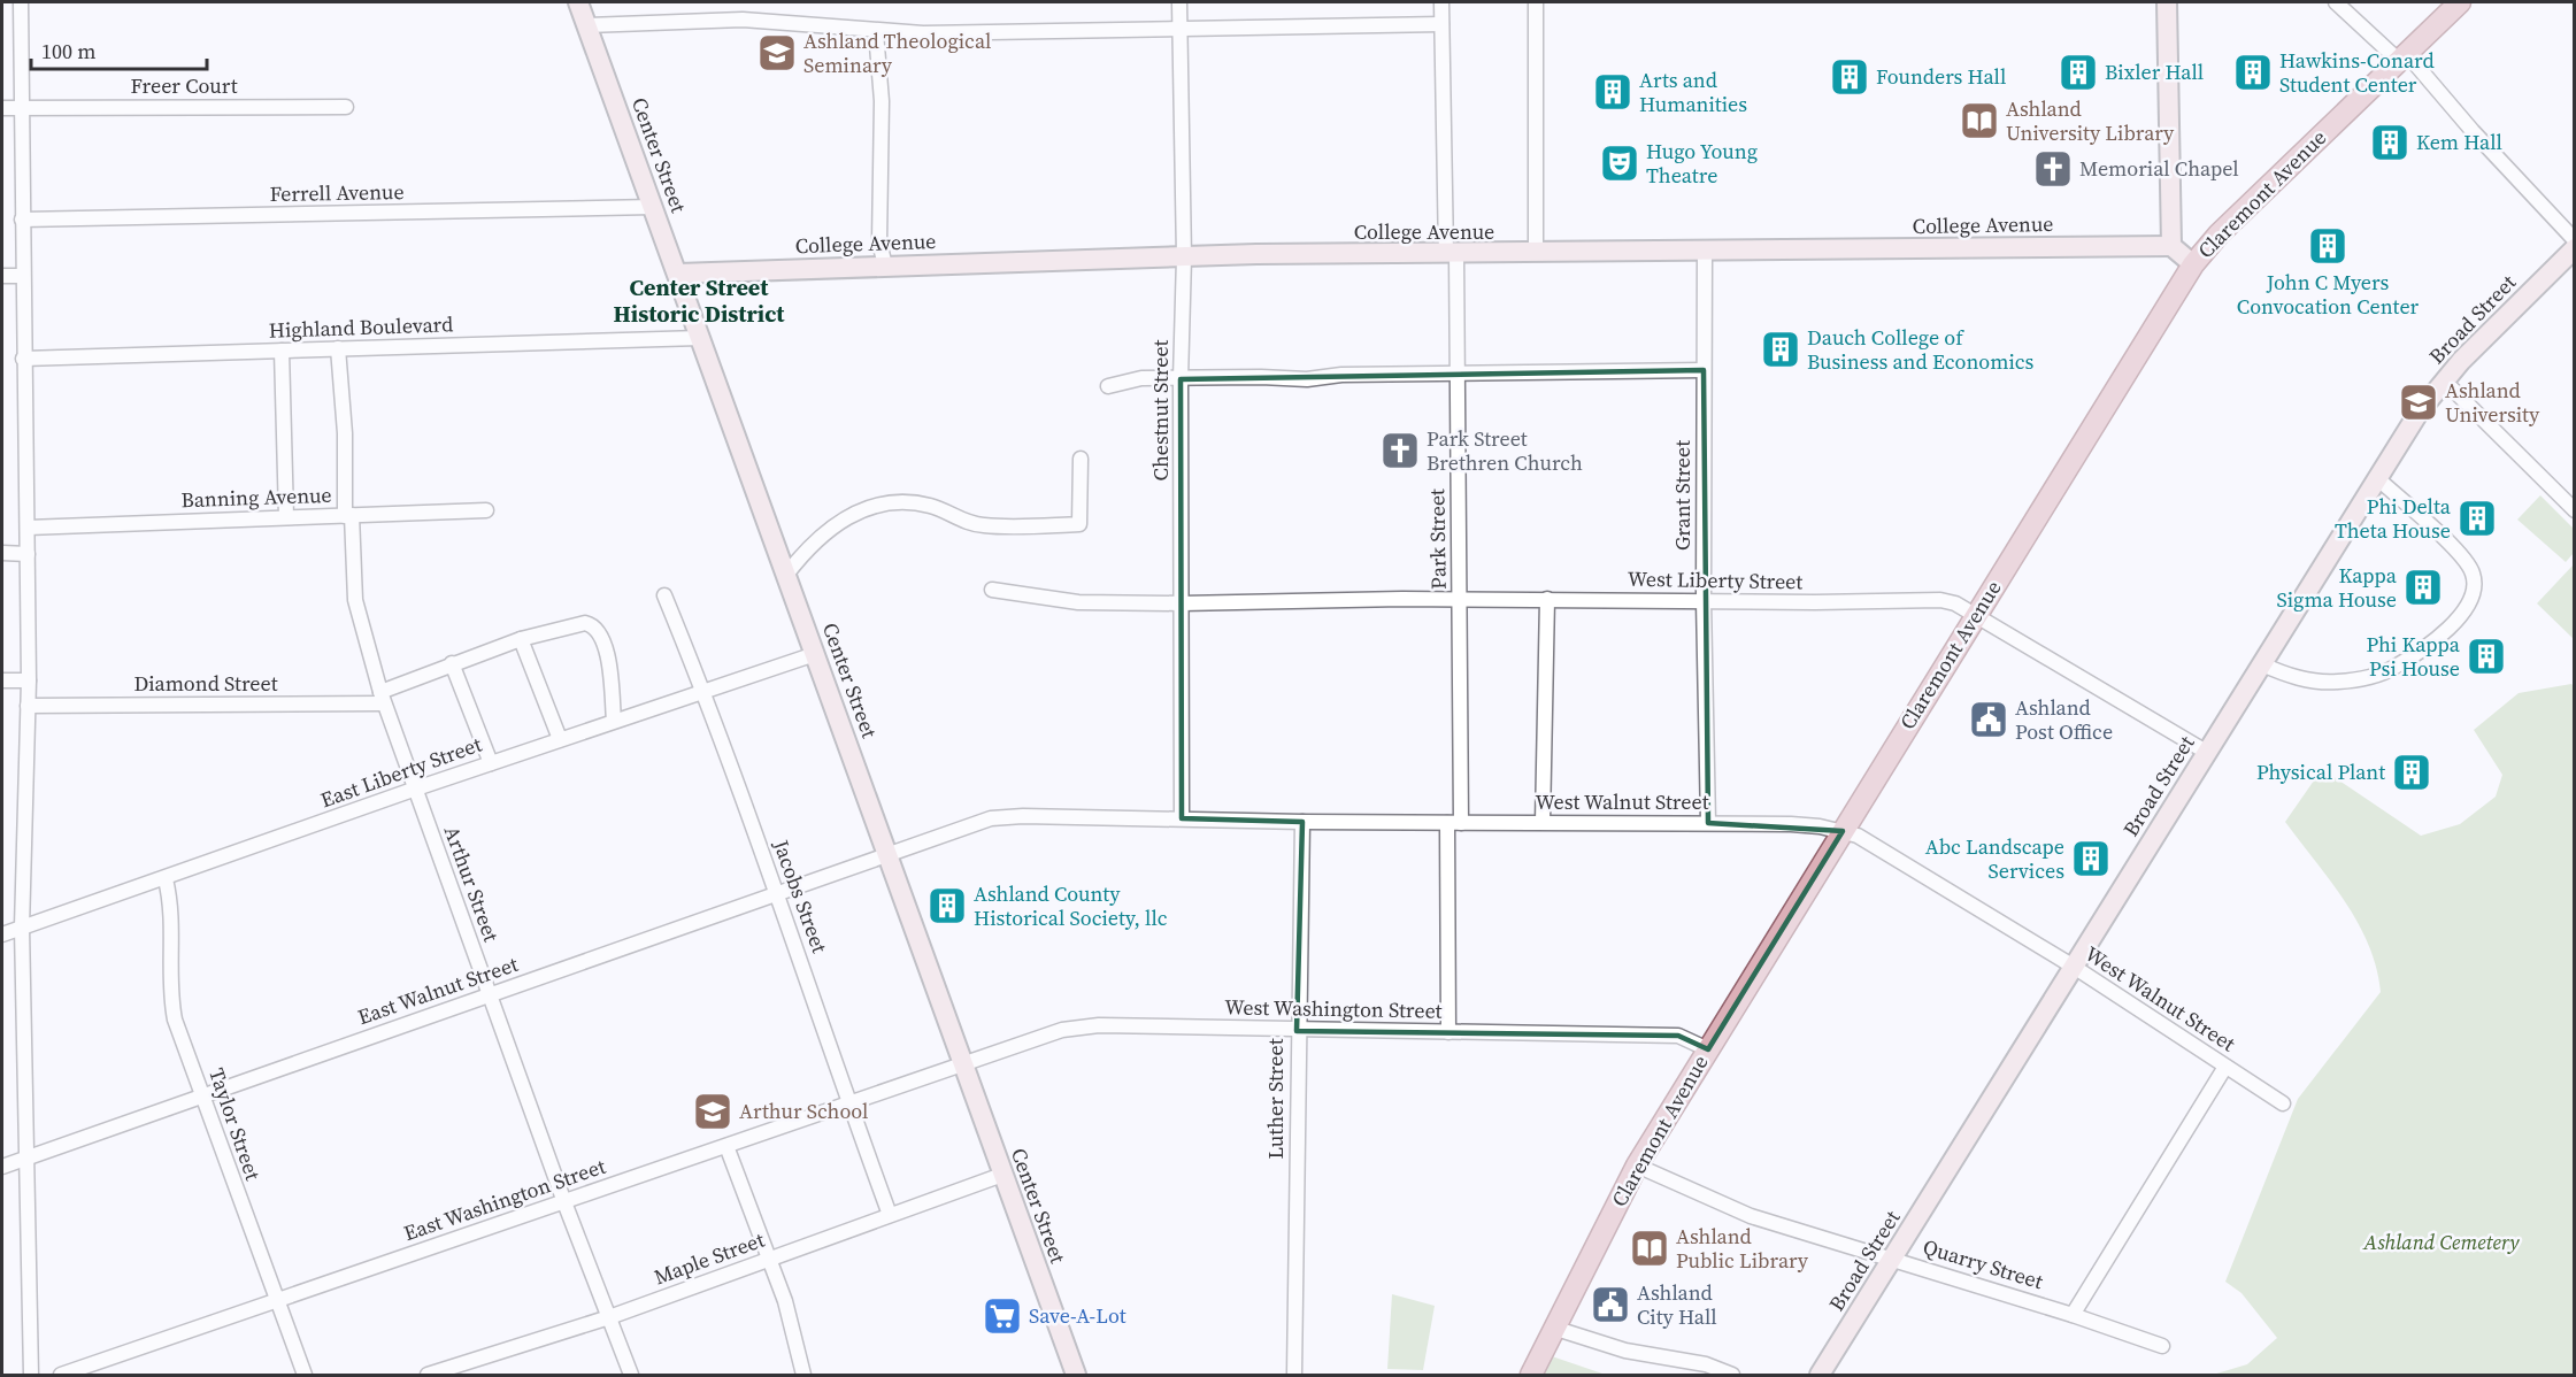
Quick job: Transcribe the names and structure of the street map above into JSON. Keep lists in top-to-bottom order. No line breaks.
{"streets":{"main road":["Claremont Avenue"],"street":["Freer Court","Center Street","Ferrell Avenue","College Avenue","Broad Street","Highland Boulevard","Chestnut Street","Grant Street","Banning Avenue","Park Street","West Liberty Street","Diamond Street","East Liberty Street","West Walnut Street","Arthur Street","Jacobs Street","East Walnut Street","West Washington Street","Luther Street","Taylor Street","East Washington Street","Maple Street","Quarry Street"]},"crossings":[["Center Street","Ferrell Avenue"],["Center Street","College Avenue"],["Center Street","Highland Boulevard"],["Center Street","East Liberty Street"],["Center Street","West Walnut Street"],["Center Street","East Walnut Street"],["Center Street","West Washington Street"],["Center Street","East Washington Street"],["Center Street","Maple Street"],["Claremont Avenue","West Liberty Street"],["Claremont Avenue","West Walnut Street"],["Claremont Avenue","West Washington Street"],["Claremont Avenue","Quarry Street"],["College Avenue","Chestnut Street"],["College Avenue","Grant Street"],["College Avenue","Park Street"],["Broad Street","West Liberty Street"],["Broad Street","West Walnut Street"],["Broad Street","Quarry Street"],["Highland Boulevard","Arthur Street"],["Chestnut Street","West Liberty Street"],["Chestnut Street","West Walnut Street"],["Grant Street","West Liberty Street"],["Grant Street","West Walnut Street"],["Banning Avenue","Arthur Street"],["Park Street","West Liberty Street"],["Park Street","West Walnut Street"],["Park Street","West Washington Street"],["Diamond Street","East Liberty Street"],["Diamond Street","Arthur Street"],["East Liberty Street","Arthur Street"],["East Liberty Street","Jacobs Street"],["East Liberty Street","Taylor Street"],["West Walnut Street","East Walnut Street"],["West Walnut Street","Luther Street"],["Arthur Street","East Walnut Street"],["Arthur Street","East Washington Street"],["Arthur Street","Maple Street"],["Jacobs Street","East Walnut Street"],["Jacobs Street","East Washington Street"],["Jacobs Street","Maple Street"],["East Walnut Street","Taylor Street"],["West Washington Street","Luther Street"],["West Washington Street","East Washington Street"],["Taylor Street","East Washington Street"]],"districts":["Center Street Historic District"],"parks":["Ashland Cemetery"],"places":{"school or university":["Ashland Theological Seminary","Ashland University","Arthur School"],"building":["Bixler Hall","Hawkins-Conard Student Center","Founders Hall","Arts and Humanities","Kem Hall","John C Myers Convocation Center","Dauch College of Business and Economics","Phi Delta Theta House","Kappa Sigma House","Phi Kappa Psi House","Physical Plant","Abc Landscape Services","Ashland County Historical Society, llc"],"library":["Ashland University Library","Ashland Public Library"],"theatre":["Hugo Young Theatre"],"church":["Memorial Chapel","Park Street Brethren Church"],"public building":["Ashland Post Office","Ashland City Hall"],"supermarket":["Save-A-Lot"]},"scale_bar":"100 m"}
